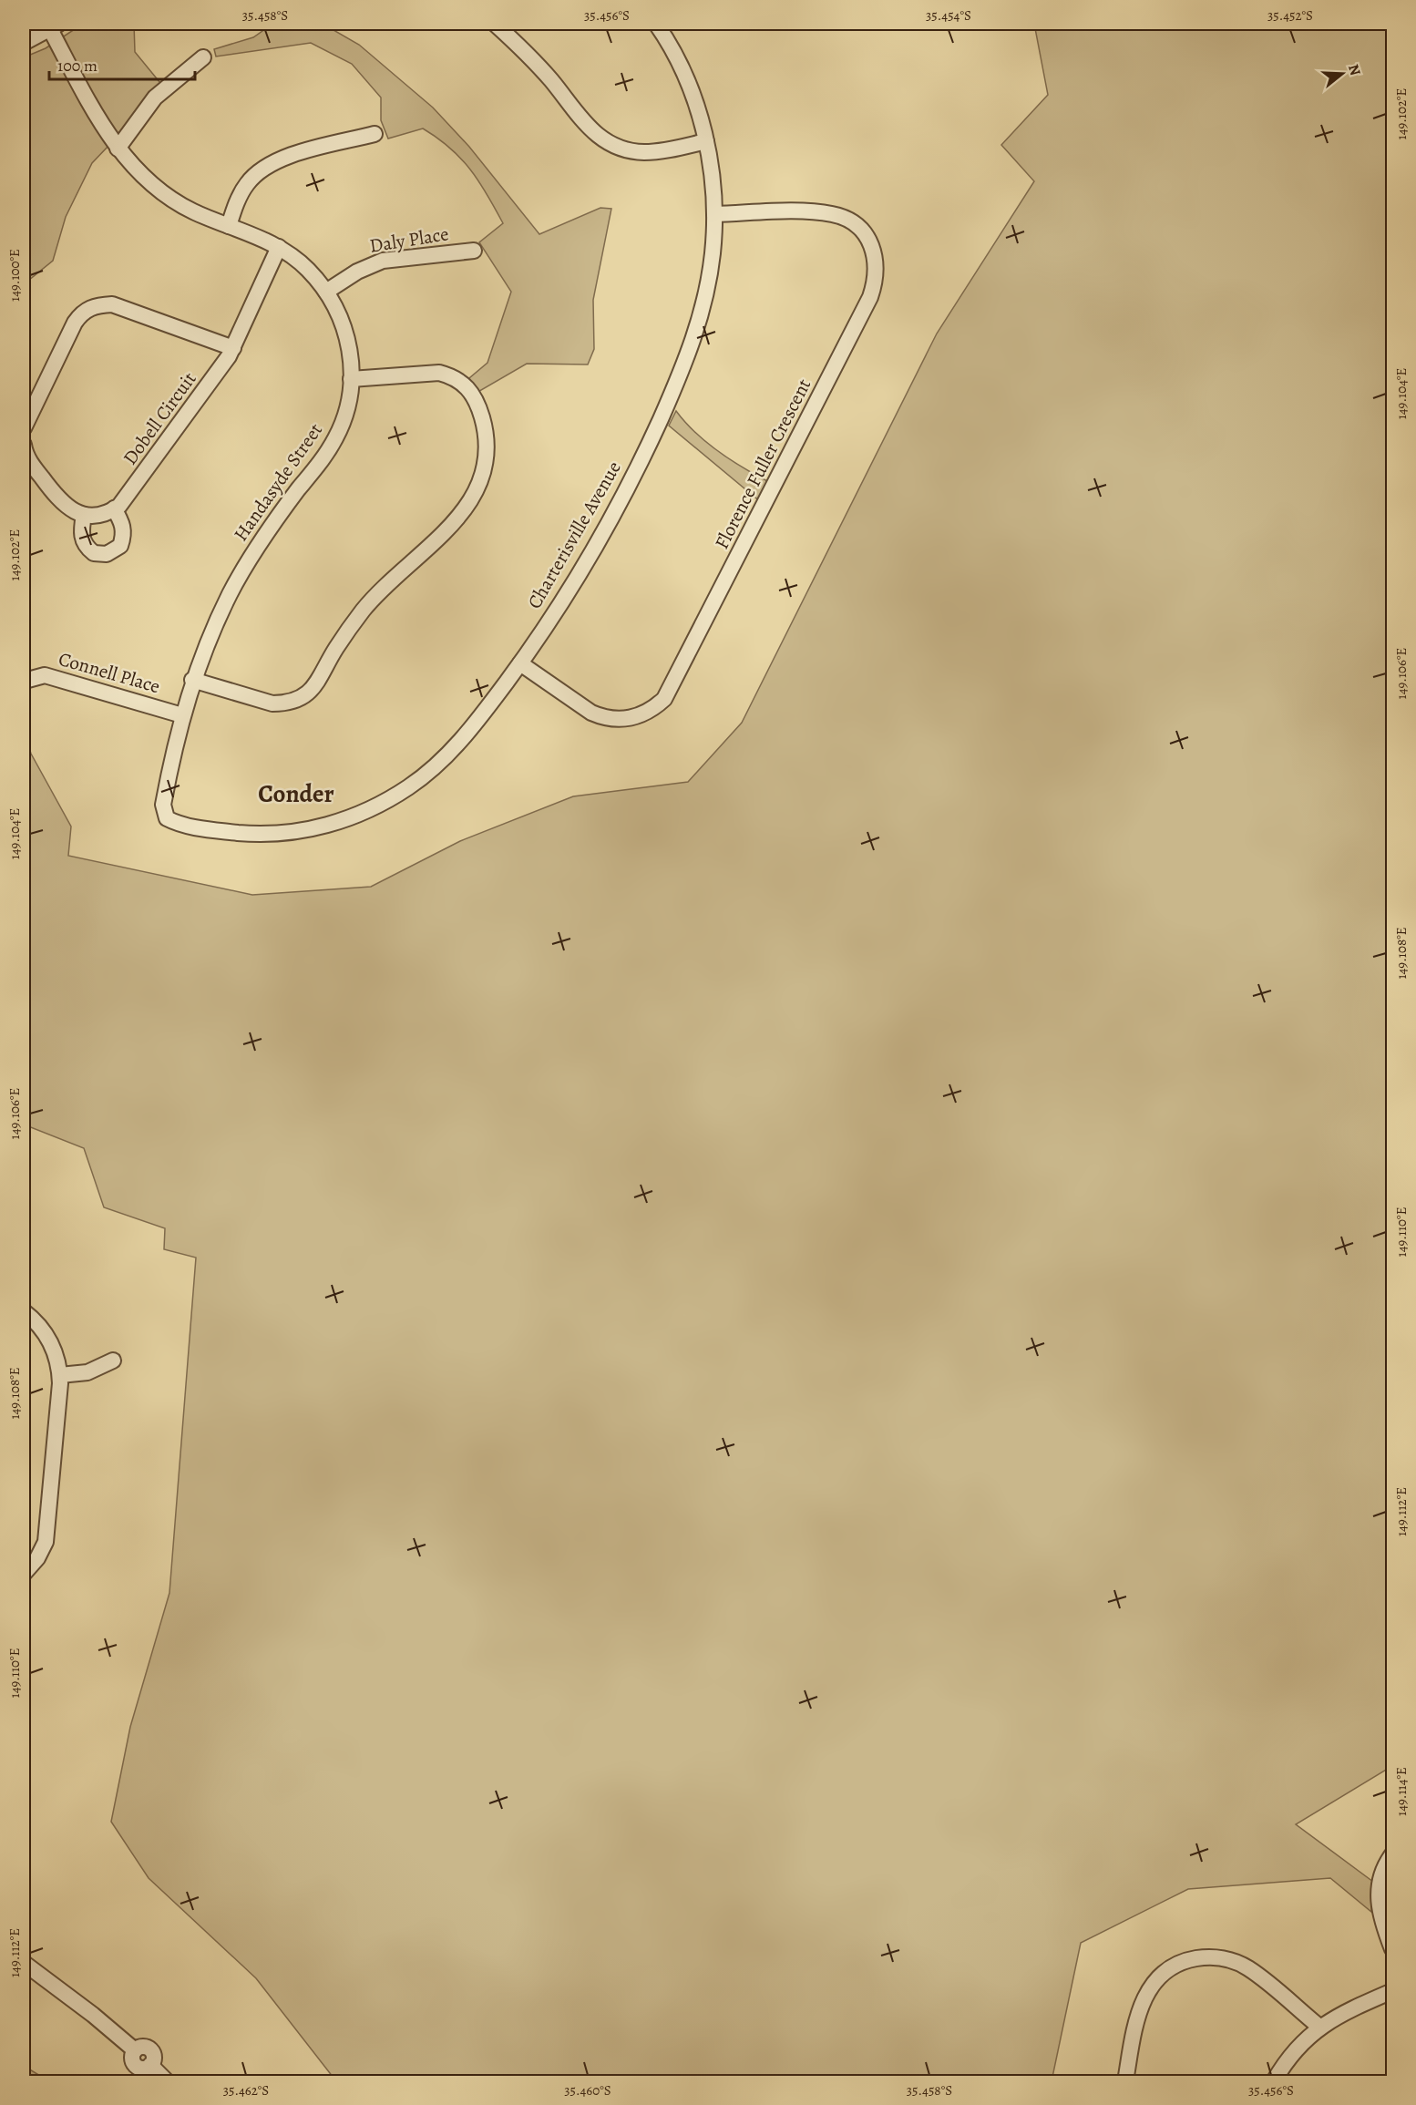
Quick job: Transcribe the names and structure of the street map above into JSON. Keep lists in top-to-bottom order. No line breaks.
{"streets":{"street":["Daly Place","Dobell Circuit","Florence Fuller Crescent","Handasyde Street","Charterisville Avenue","Connell Place"]},"crossings":[["Daly Place","Handasyde Street"],["Dobell Circuit","Handasyde Street"],["Florence Fuller Crescent","Charterisville Avenue"],["Handasyde Street","Charterisville Avenue"],["Handasyde Street","Connell Place"]],"districts":["Conder"],"scale_bar":"100 m","north":"right","coordinates":["35.458°S","35.456°S","35.454°S","35.452°S","149.102°E","149.100°E","149.104°E","149.106°E","149.108°E","149.110°E","149.112°E","149.114°E","35.462°S","35.460°S"]}
